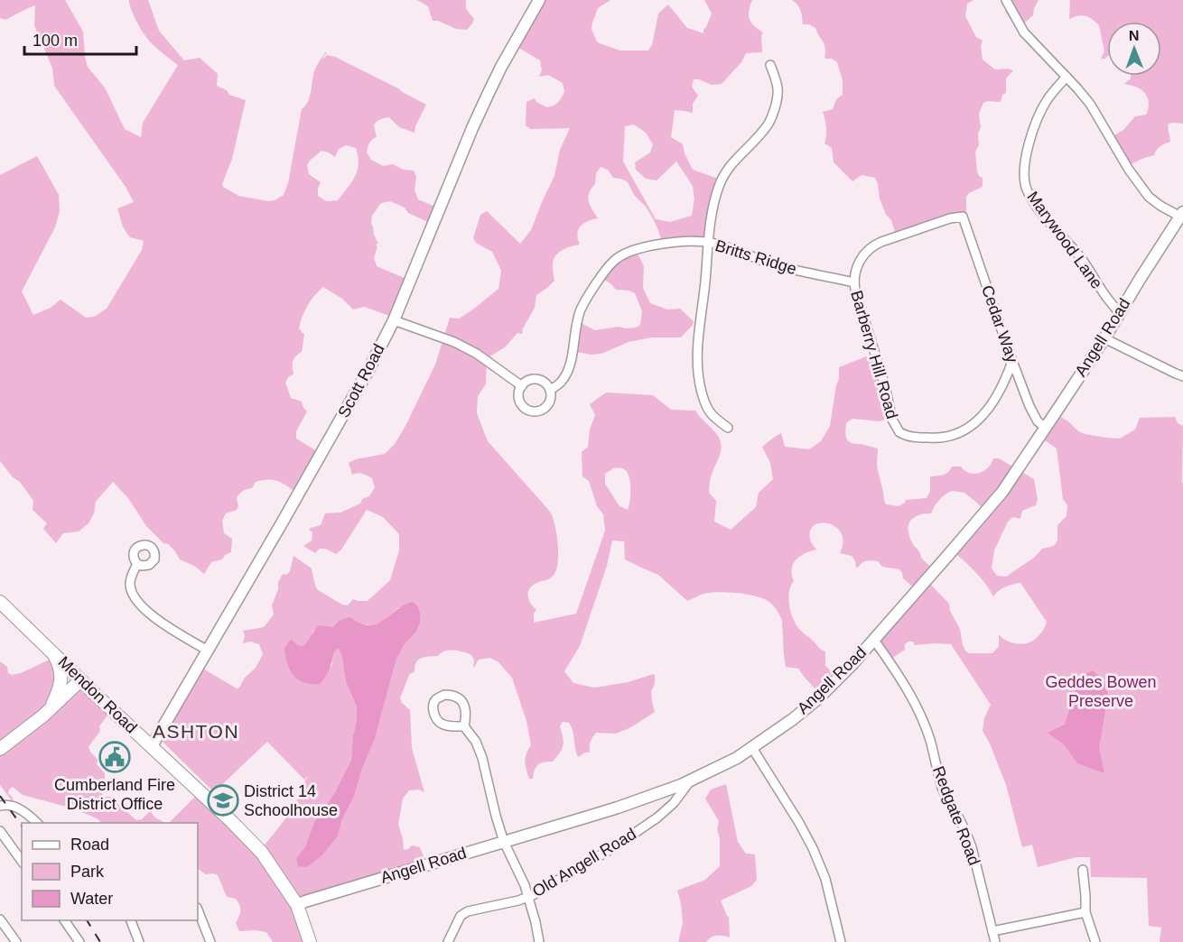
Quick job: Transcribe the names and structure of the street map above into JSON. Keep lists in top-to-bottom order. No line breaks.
{"streets":{"main road":["Angell Road","Scott Road","Mendon Road"],"street":["Marywood Lane","Britts Ridge","Cedar Way","Barberry Hill Road","Redgate Road","Old Angell Road"]},"crossings":[["Marywood Lane","Angell Road"],["Britts Ridge","Barberry Hill Road"],["Cedar Way","Angell Road"],["Cedar Way","Barberry Hill Road"],["Angell Road","Mendon Road"],["Angell Road","Redgate Road"],["Angell Road","Old Angell Road"],["Scott Road","Mendon Road"]],"districts":["ASHTON"],"parks":["Geddes Bowen Preserve"],"places":{"public building":["Cumberland Fire District Office"],"school or university":["District 14 Schoolhouse"]},"legend":["Road","Park","Water"],"scale_bar":"100 m","north":"top"}
